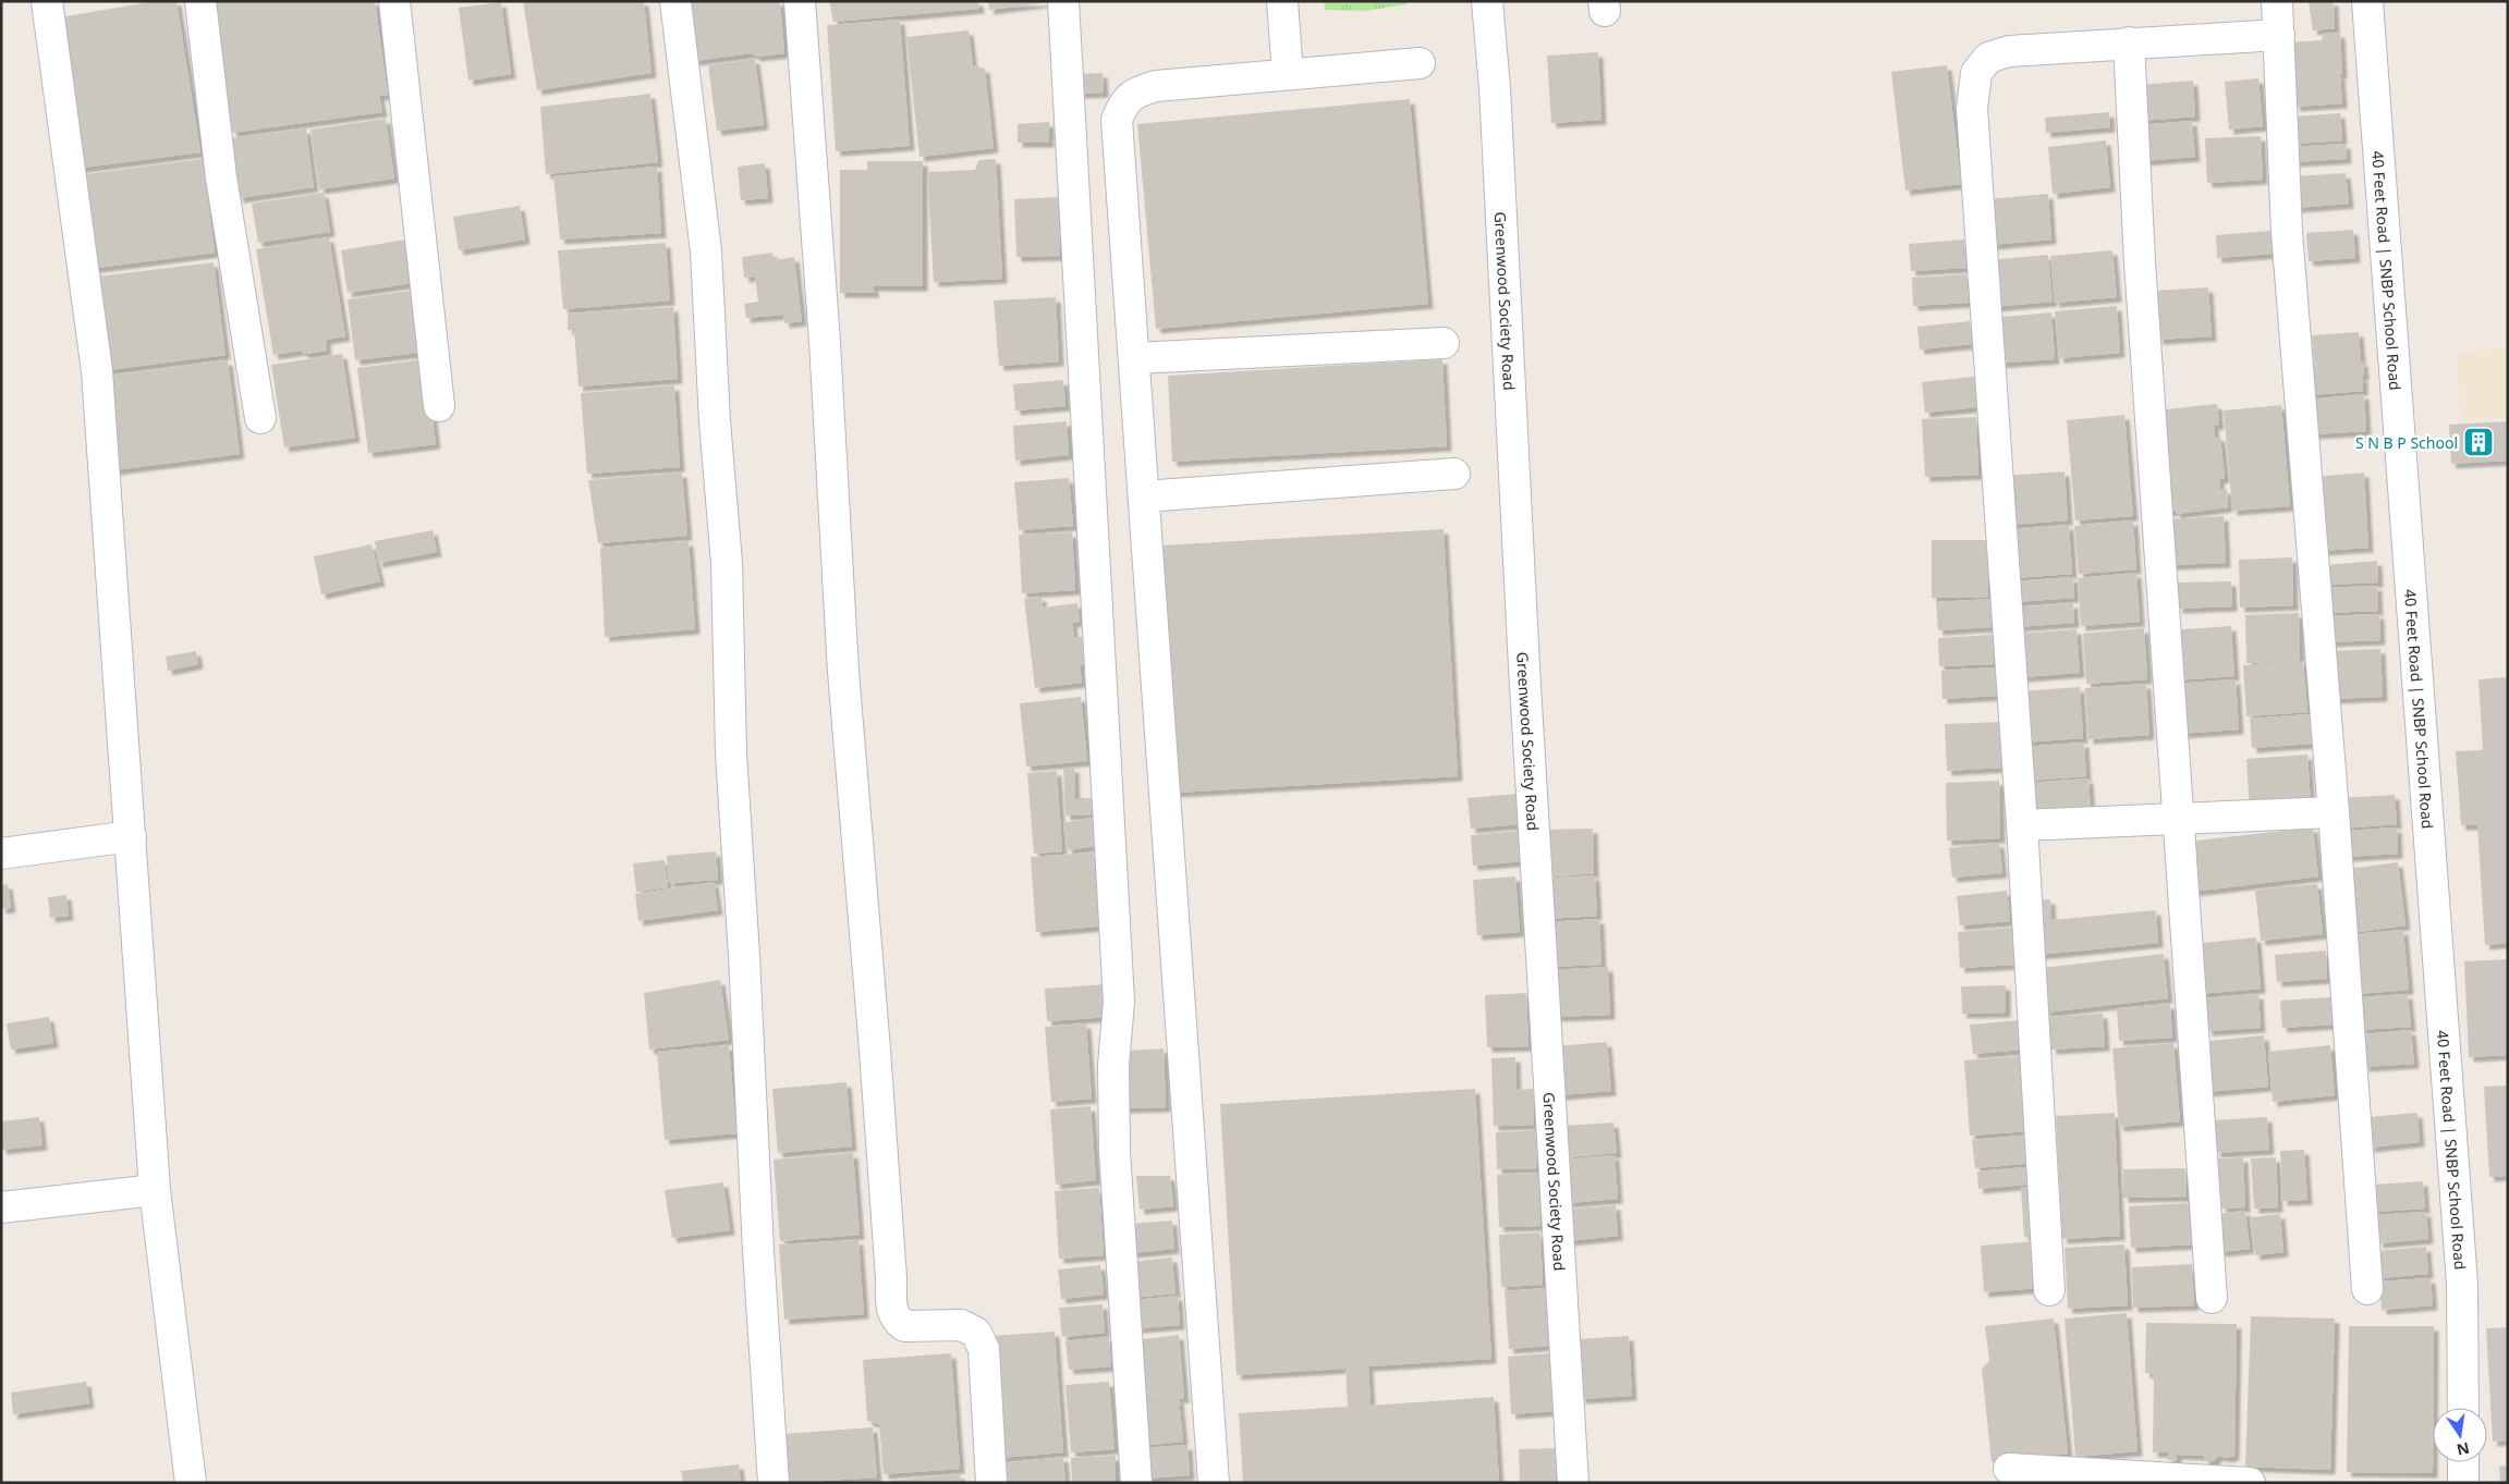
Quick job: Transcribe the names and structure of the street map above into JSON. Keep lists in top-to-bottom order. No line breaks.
{"streets":{"street":["40 Feet Road | SNBP School Road","Greenwood Society Road"]},"places":{"building":["S N B P School"]},"north":"bottom"}
